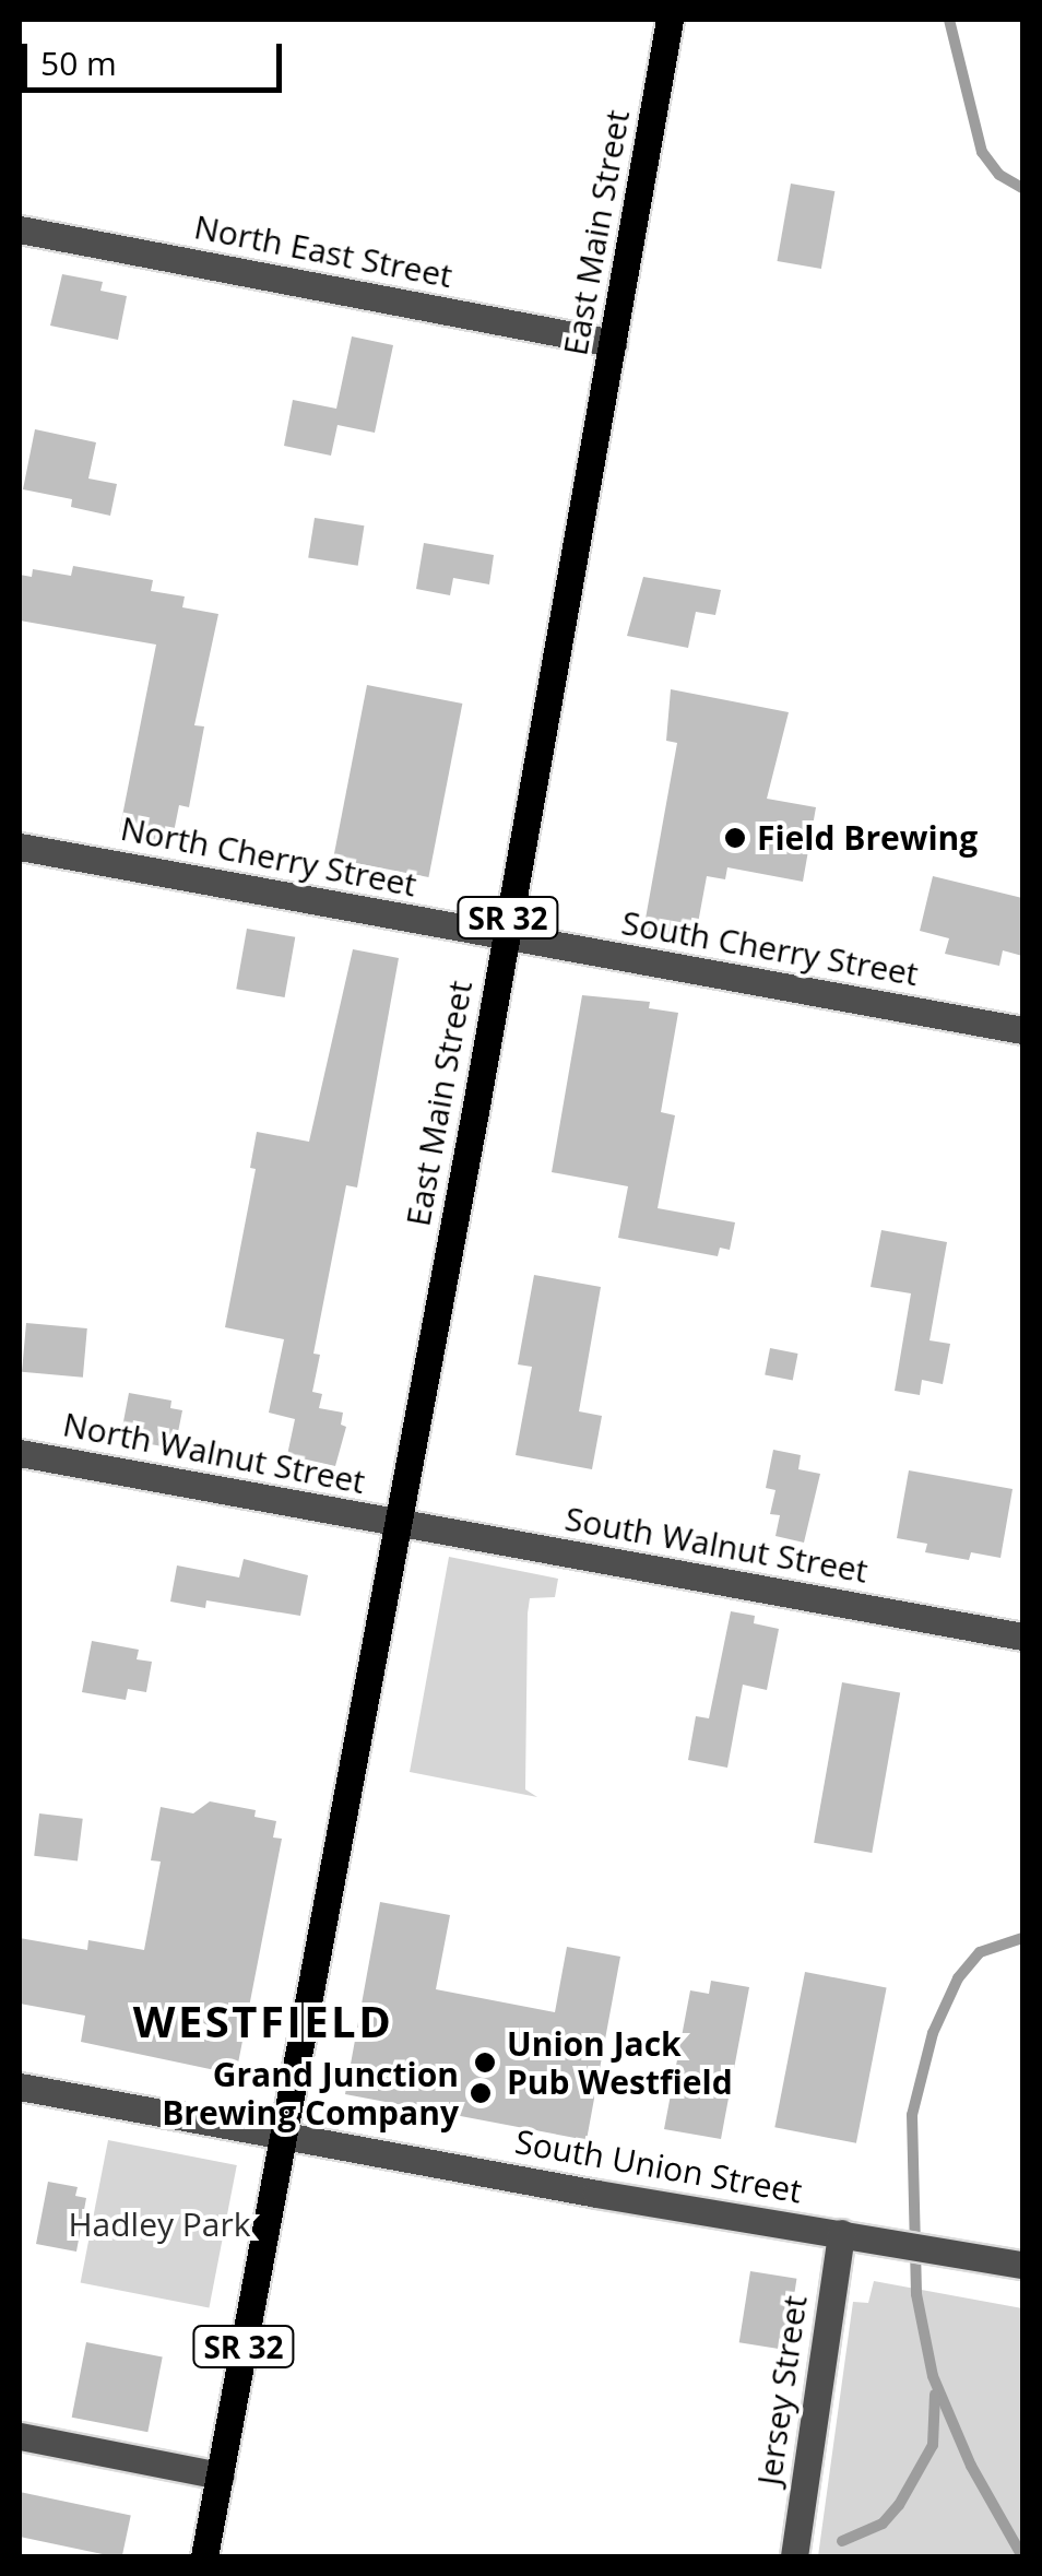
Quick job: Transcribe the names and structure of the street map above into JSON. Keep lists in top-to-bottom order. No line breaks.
{"streets":{"main road":["East Main Street","SR 32"],"street":["North East Street","North Cherry Street","South Cherry Street","North Walnut Street","South Walnut Street","South Union Street","Jersey Street"]},"crossings":[["East Main Street","North East Street"],["East Main Street","North Cherry Street"],["East Main Street","SR 32"],["East Main Street","South Cherry Street"],["East Main Street","North Walnut Street"],["East Main Street","South Walnut Street"],["East Main Street","South Union Street"],["North Cherry Street","South Cherry Street"],["SR 32","South Union Street"],["North Walnut Street","South Walnut Street"],["South Union Street","Jersey Street"]],"districts":["WESTFIELD"],"parks":["Hadley Park"],"places":["Field Brewing","Union Jack Pub Westfield","Grand Junction Brewing Company"],"scale_bar":"50 m"}
